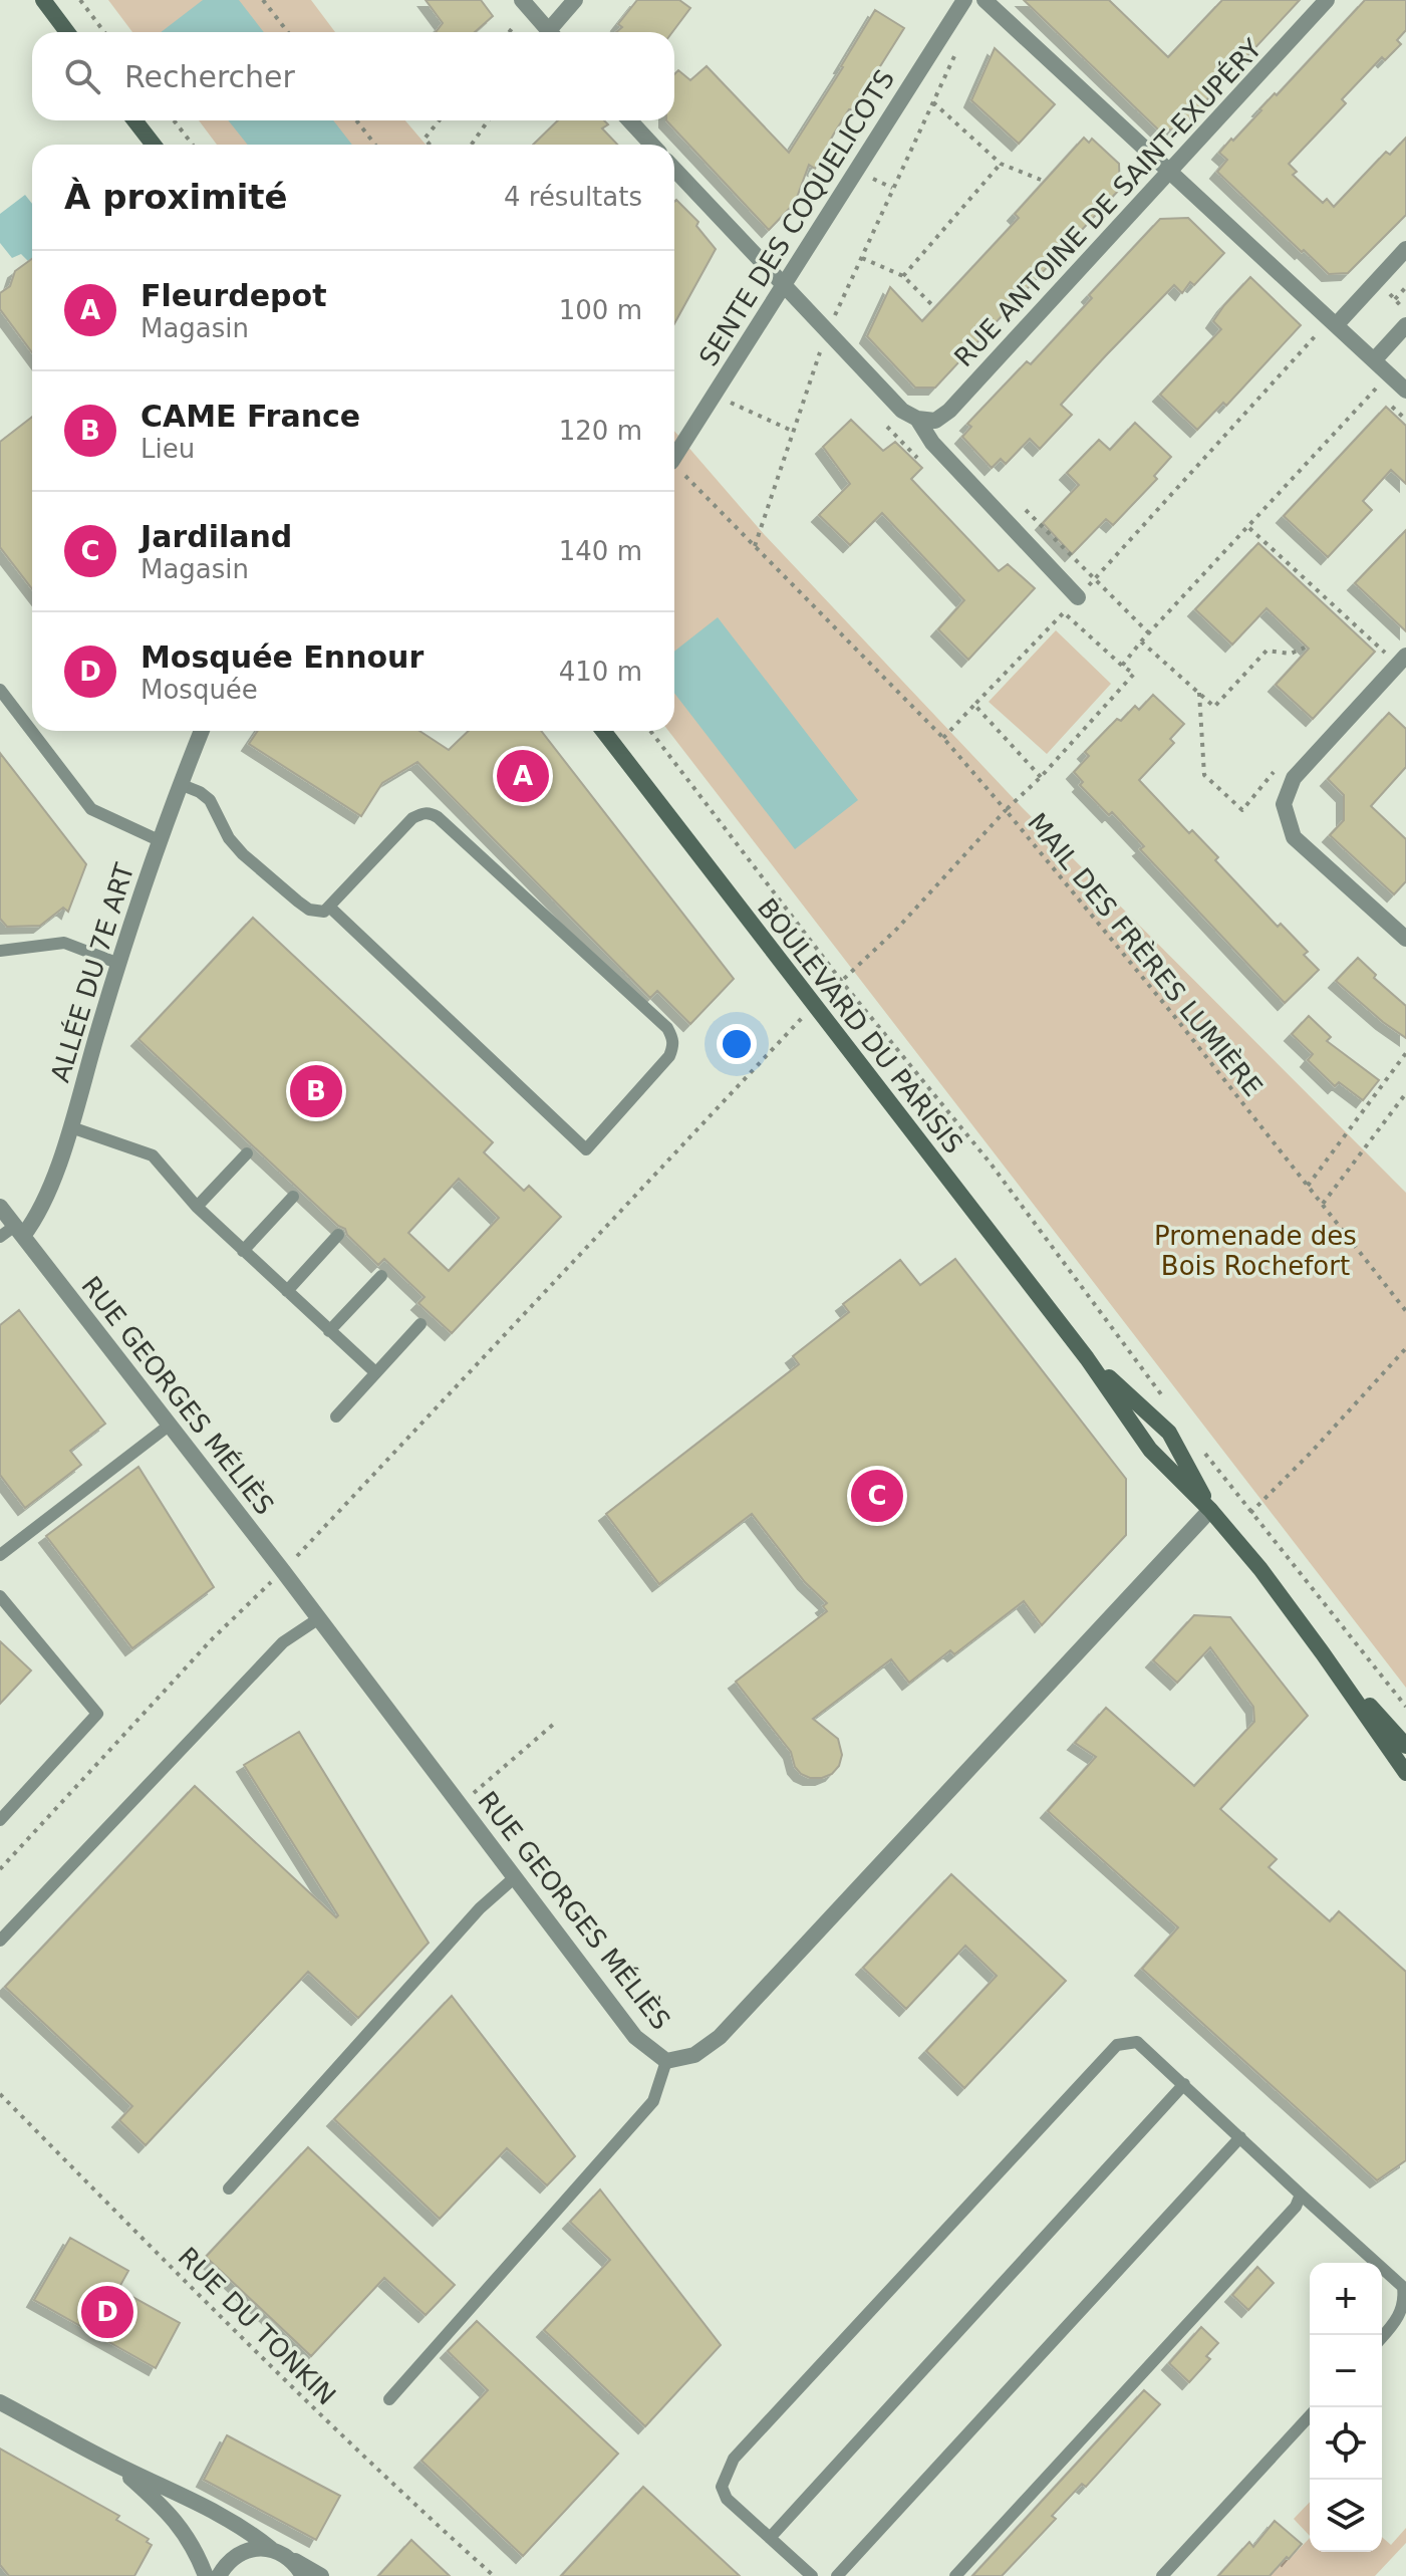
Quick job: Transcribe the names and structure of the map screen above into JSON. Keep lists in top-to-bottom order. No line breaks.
{"streets":{"street":["RUE ANTOINE DE SAINT-EXUPÉRY","SENTE DES COQUELICOTS","ALLÉE DU 7E ART","BOULEVARD DU PARISIS","RUE GEORGES MÉLIÈS"],"path":["MAIL DES FRÈRES LUMIÈRE","RUE DU TONKIN"]},"crossings":[["ALLÉE DU 7E ART","RUE GEORGES MÉLIÈS"],["BOULEVARD DU PARISIS","RUE GEORGES MÉLIÈS"]],"parks":["Promenade des Bois Rochefort"],"page":{"search":"Rechercher","heading":["À proximité","4 résultats"],"list":[{"mark":"A","name":"Fleurdepot","note":"Magasin","value":"100 m"},{"mark":"B","name":"CAME France","note":"Lieu","value":"120 m"},{"mark":"C","name":"Jardiland","note":"Magasin","value":"140 m"},{"mark":"D","name":"Mosquée Ennour","note":"Mosquée","value":"410 m"}],"pins":["A","B","C","D"],"map_buttons":["+","−"]}}
